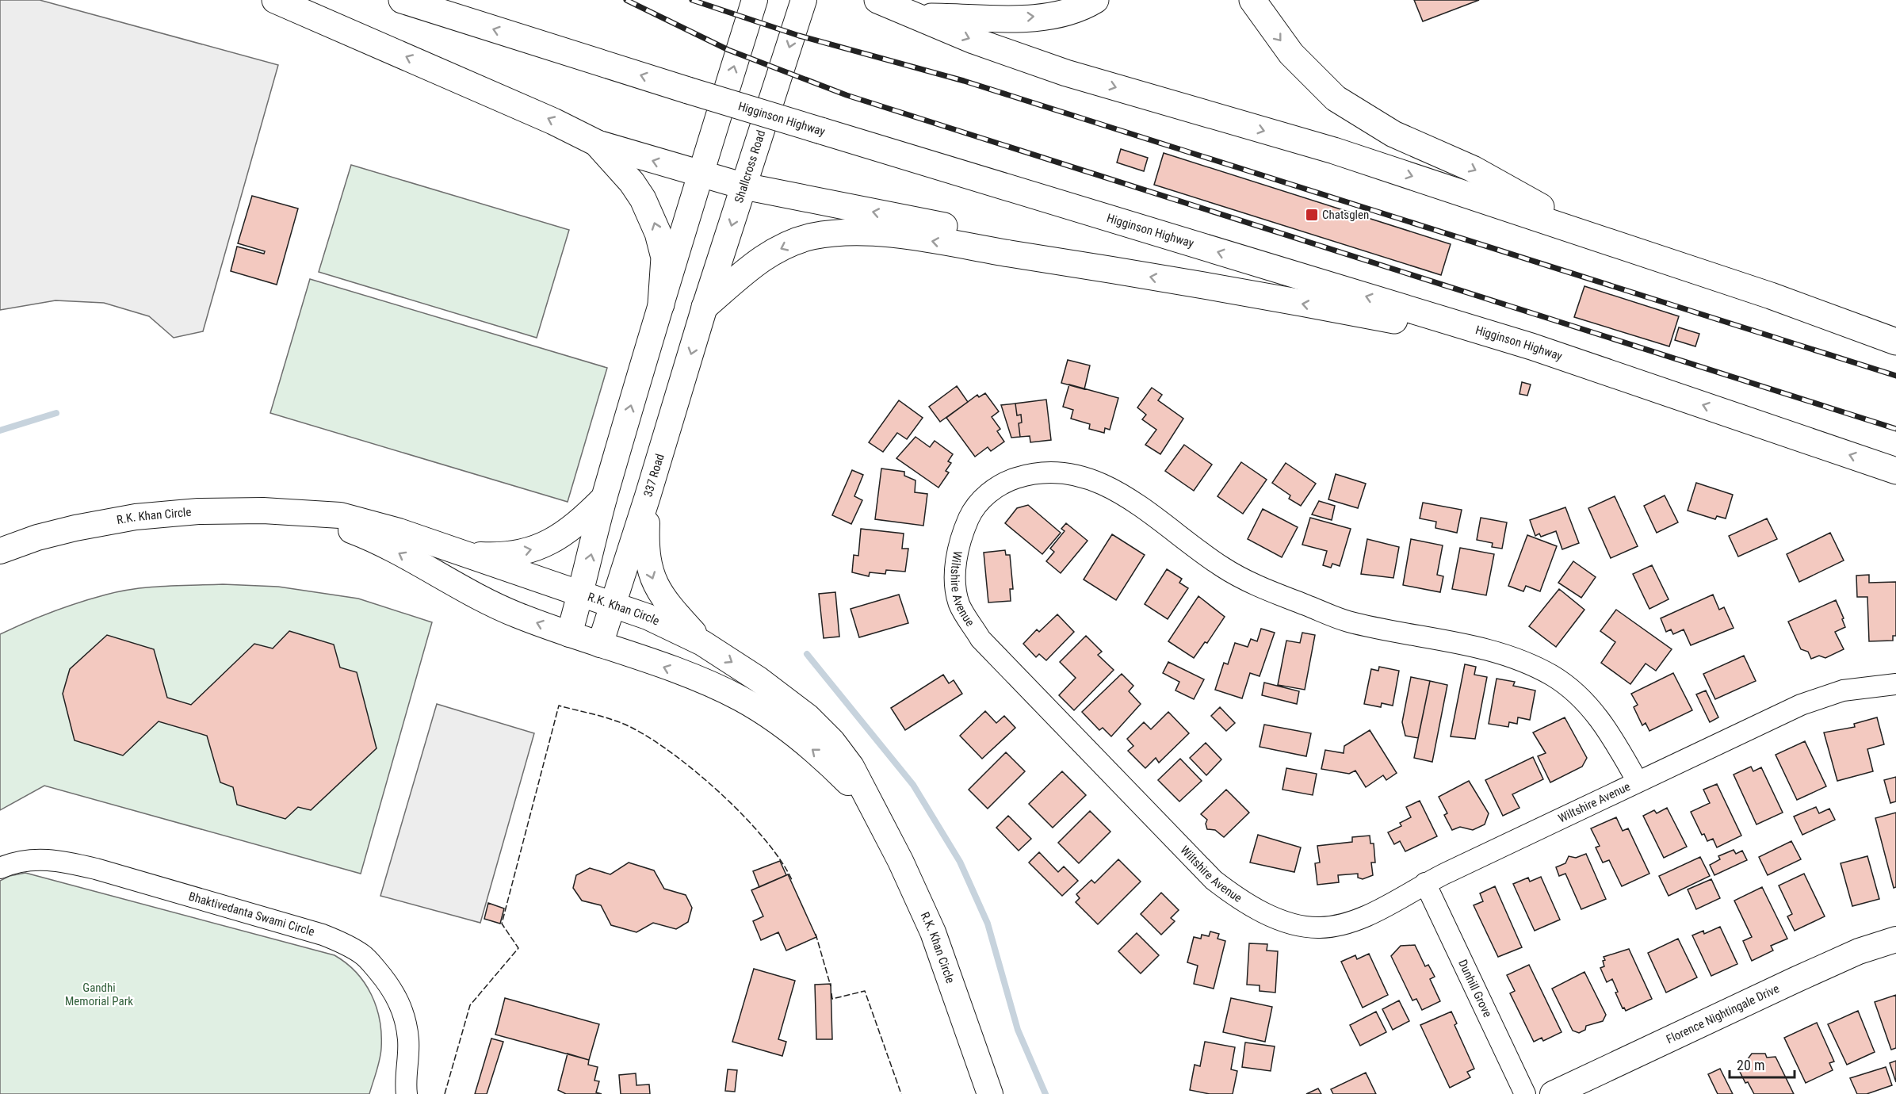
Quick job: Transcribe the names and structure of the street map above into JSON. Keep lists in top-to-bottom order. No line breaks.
{"streets":{"highway":["Higginson Highway"],"street":["Shallcross Road","337 Road","R.K. Khan Circle","Wiltshire Avenue","Bhaktivedanta Swami Circle","Dunhill Grove","Florence Nightingale Drive"]},"crossings":[["Shallcross Road","337 Road"],["337 Road","R.K. Khan Circle"],["Wiltshire Avenue","Dunhill Grove"]],"parks":["Gandhi Memorial Park"],"places":{"transit":["Chatsglen"]},"scale_bar":"20 m"}
